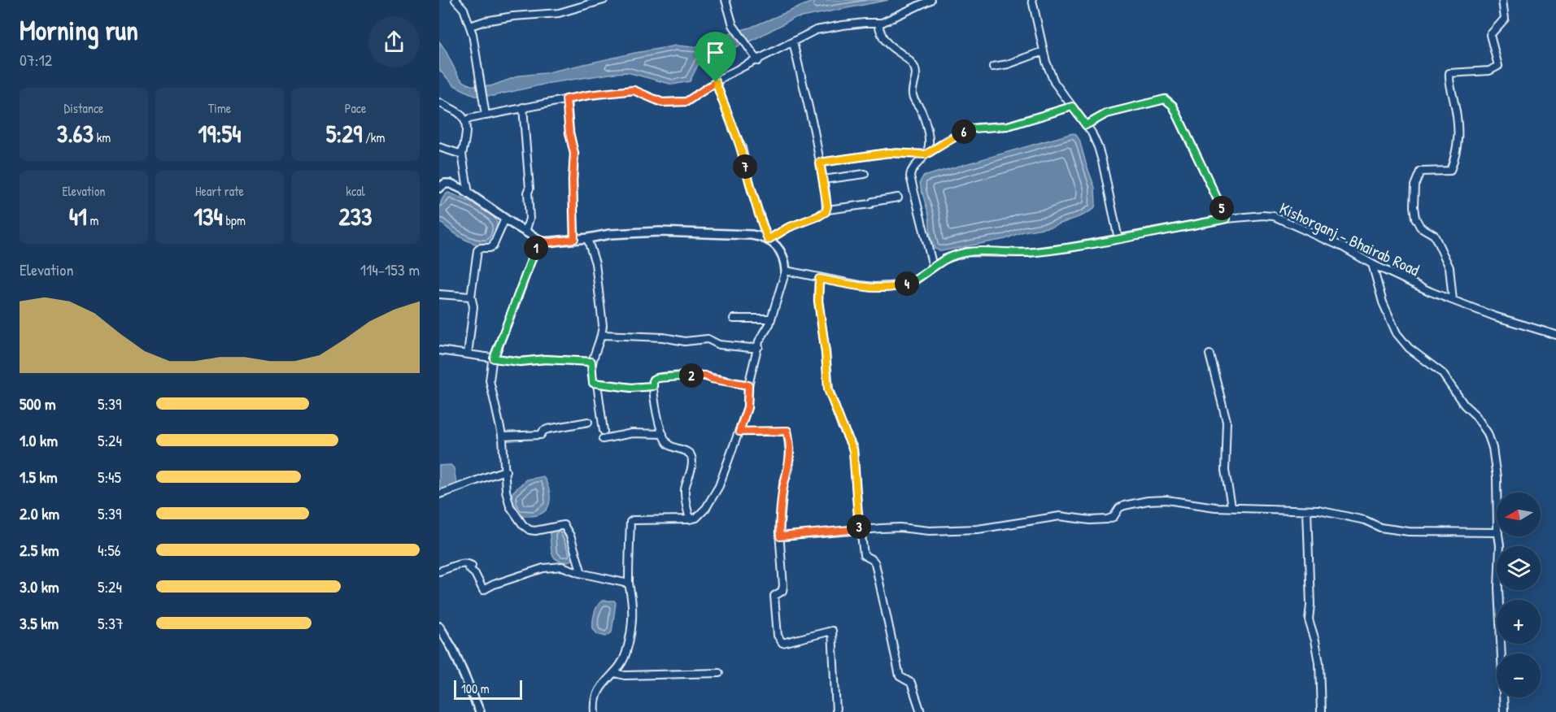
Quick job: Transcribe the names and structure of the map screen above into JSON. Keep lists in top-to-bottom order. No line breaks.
{"streets":{"street":["Kishorganj - Bhairab Road"]},"scale_bar":"100 m","north":"left","page":{"heading":["Morning run","07:12"],"stats":[["Distance","3.63 km"],["Time","19:54"],["Pace","5:29 /km"],["Elevation","41 m"],["Heart rate","134 bpm"],["kcal","233"]],"pins":["6","7","5","1","4","2","3"],"chart":["Elevation","114–153 m"],"list":[{"name":"500 m","note":"5:39"},{"name":"1.0 km","note":"5:24"},{"name":"1.5 km","note":"5:45"},{"name":"2.0 km","note":"5:39"},{"name":"2.5 km","note":"4:56"},{"name":"3.0 km","note":"5:24"},{"name":"3.5 km","note":"5:37"}],"map_buttons":["+","−"],"scale":"100 m"}}
